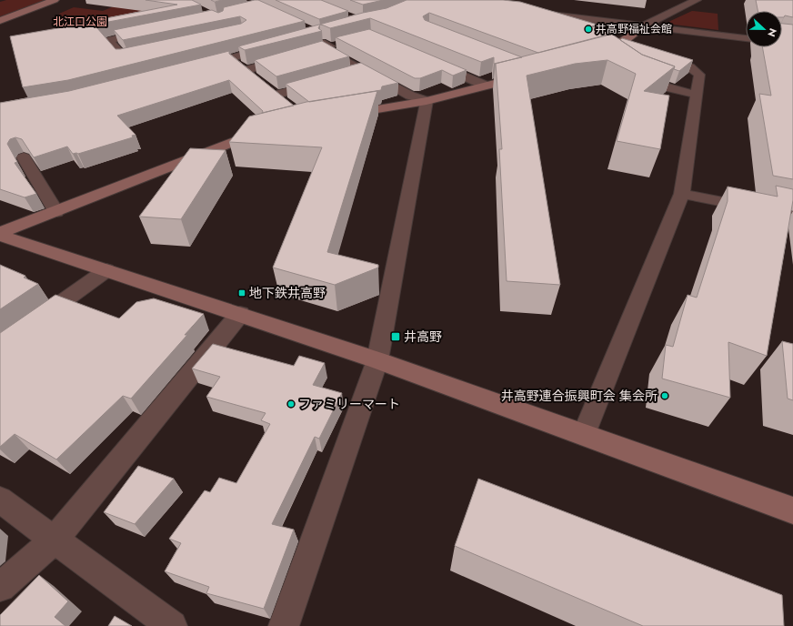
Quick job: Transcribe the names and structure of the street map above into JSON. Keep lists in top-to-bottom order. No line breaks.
{"parks":["北江口公園"],"places":{"other":["井高野福祉会館","井高野連合振興町会 集会所","ファミリーマート"],"transit":["地下鉄井高野","井高野"]},"north":"right"}
